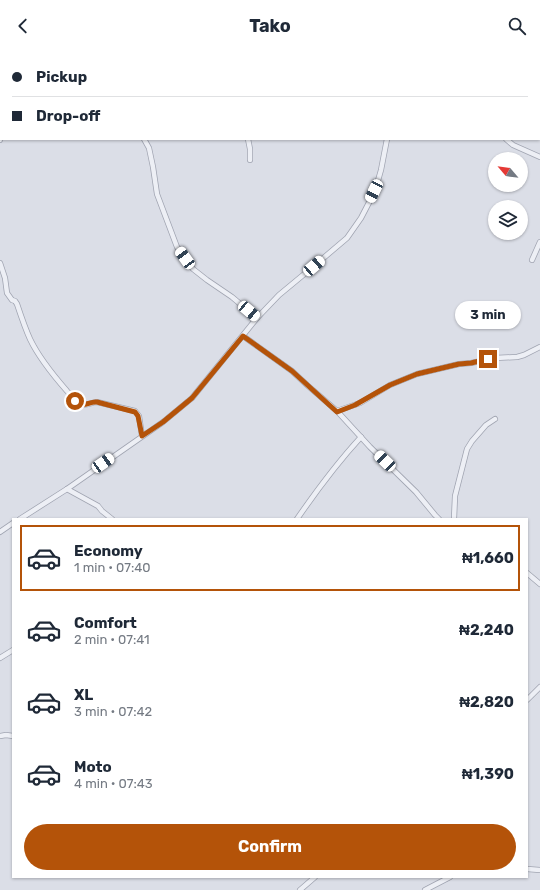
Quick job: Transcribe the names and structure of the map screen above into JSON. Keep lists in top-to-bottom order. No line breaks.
{"north":"top left","page":{"header":"Tako","banner":["Pickup","Drop-off"],"bubble":"3 min","list":[{"name":"Economy","note":"1 min · 07:40","value":"₦1,660"},{"name":"Comfort","note":"2 min · 07:41","value":"₦2,240"},{"name":"XL","note":"3 min · 07:42","value":"₦2,820"},{"name":"Moto","note":"4 min · 07:43","value":"₦1,390"}],"buttons":"Confirm"}}
